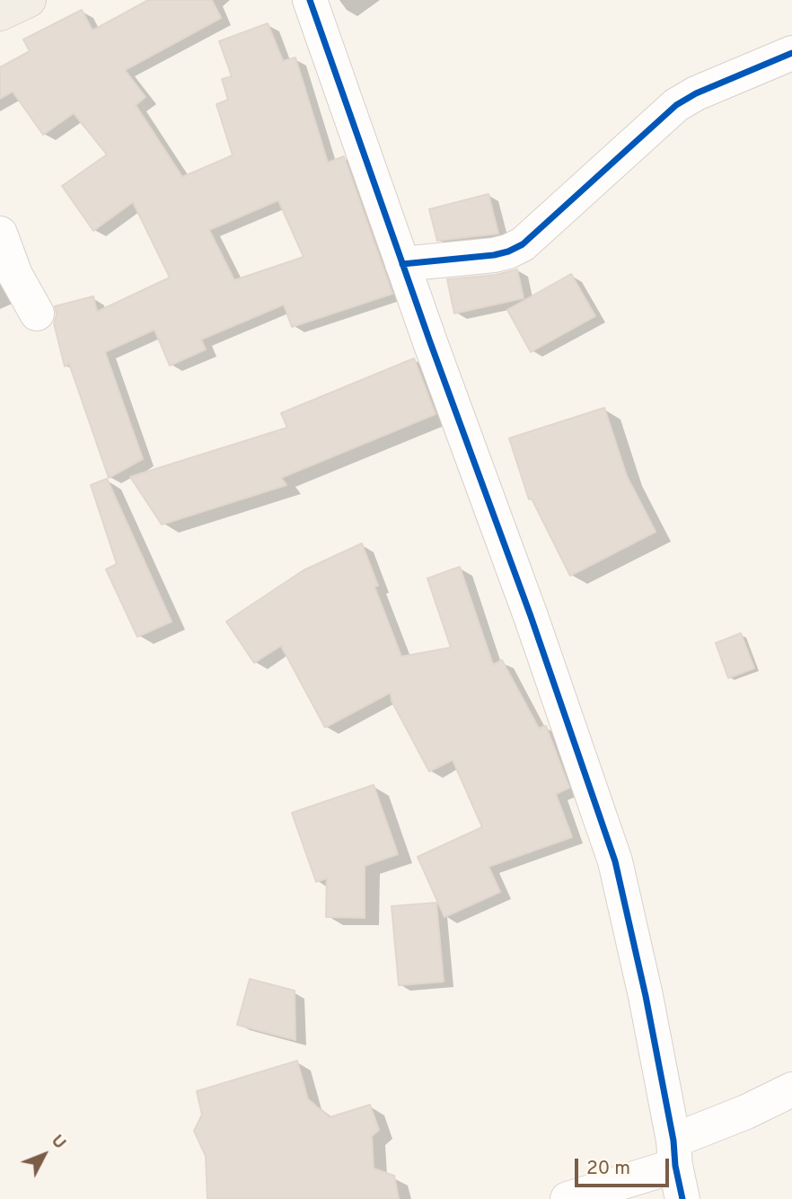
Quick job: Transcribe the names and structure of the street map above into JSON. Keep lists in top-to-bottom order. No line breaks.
{"scale_bar":"20 m","north":"top right"}
